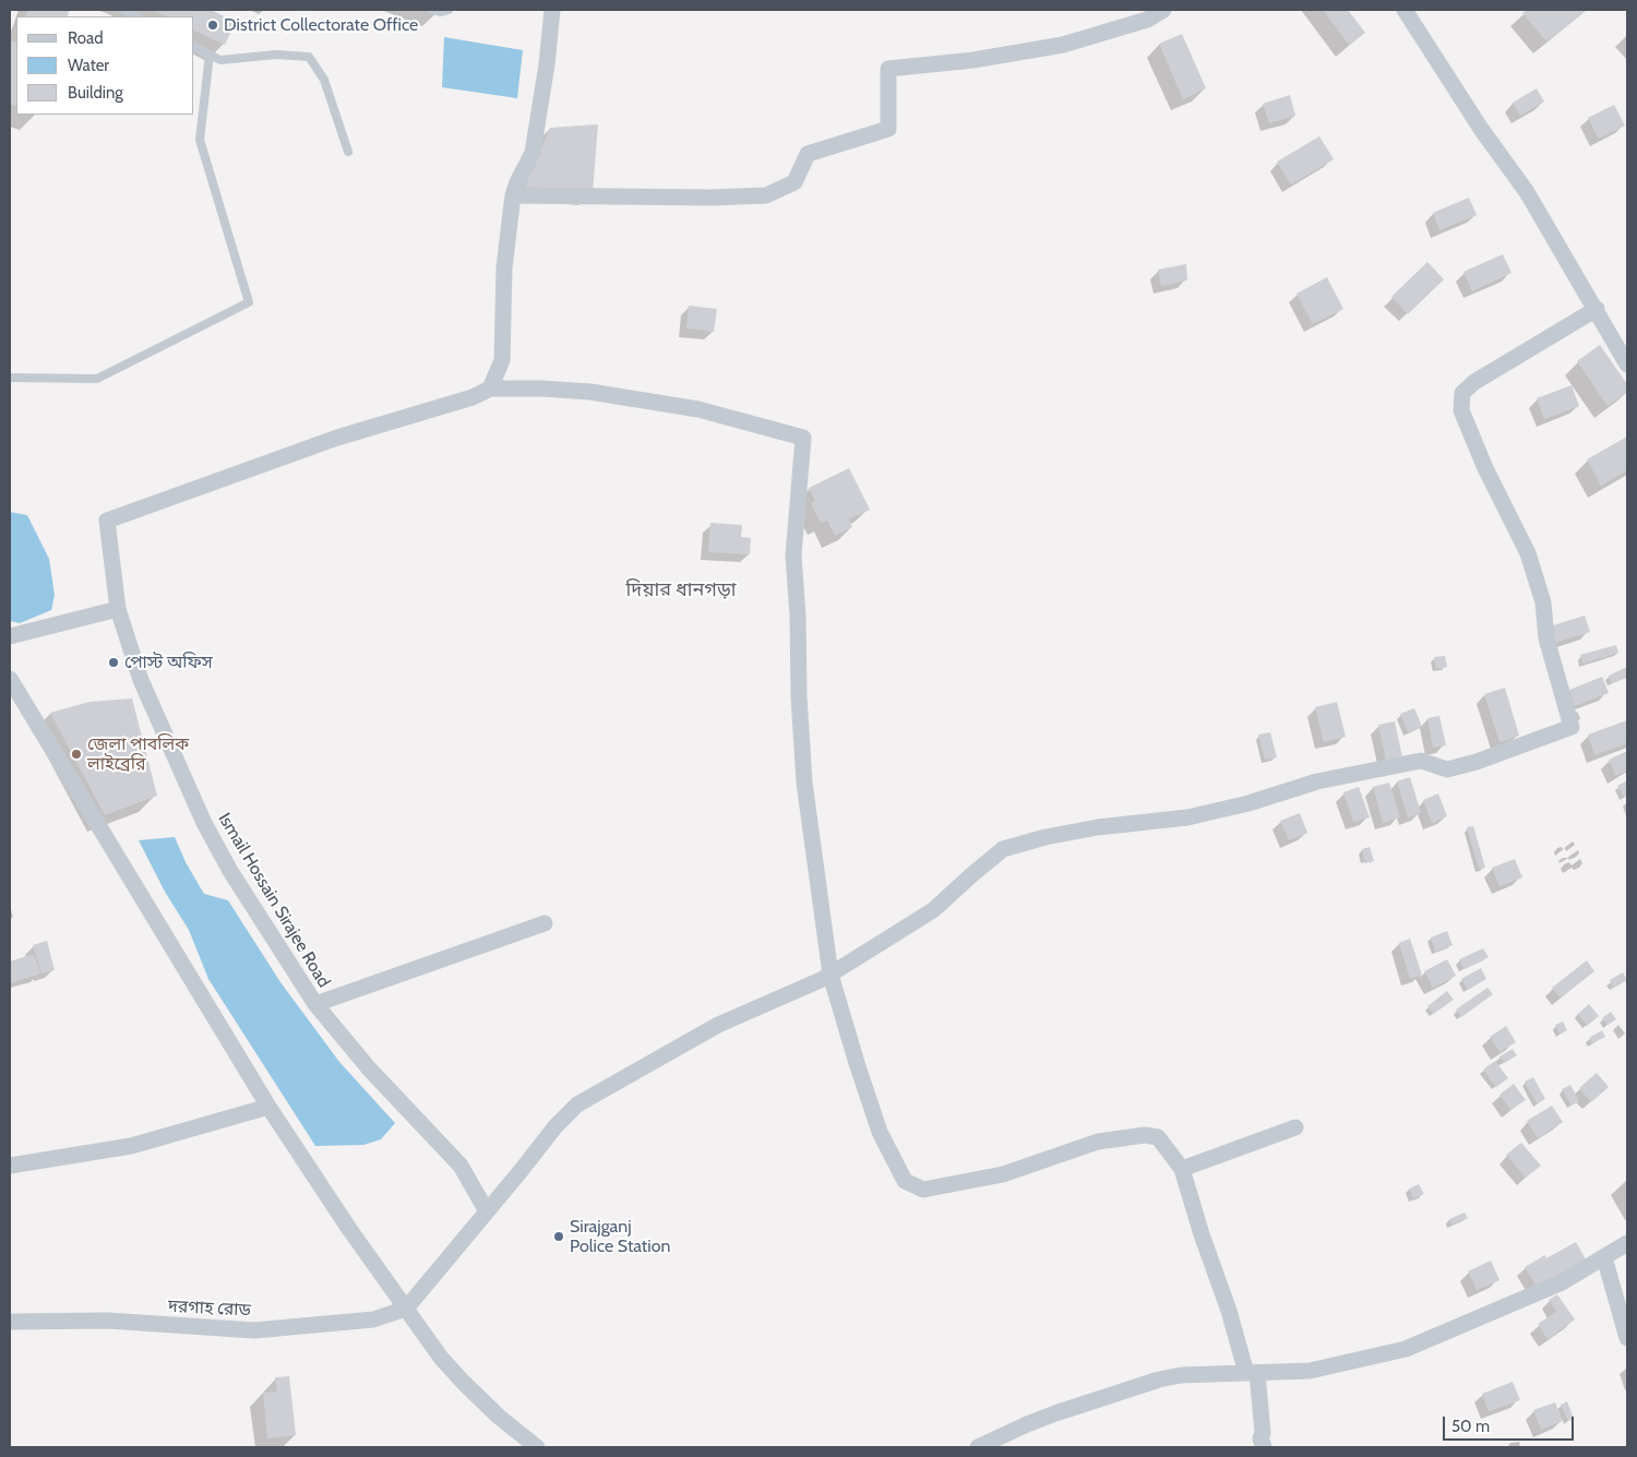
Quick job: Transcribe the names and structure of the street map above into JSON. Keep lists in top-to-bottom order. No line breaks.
{"streets":{"street":["Ismail Hossain Sirajee Road","দরগাহ রোড"]},"districts":["দিয়ার ধানগড়া"],"places":["District Collectorate Office","পোস্ট অফিস","জেলা পাবলিক লাইব্রেরি","Sirajganj Police Station"],"legend":["Road","Water","Building"],"scale_bar":"50 m"}
